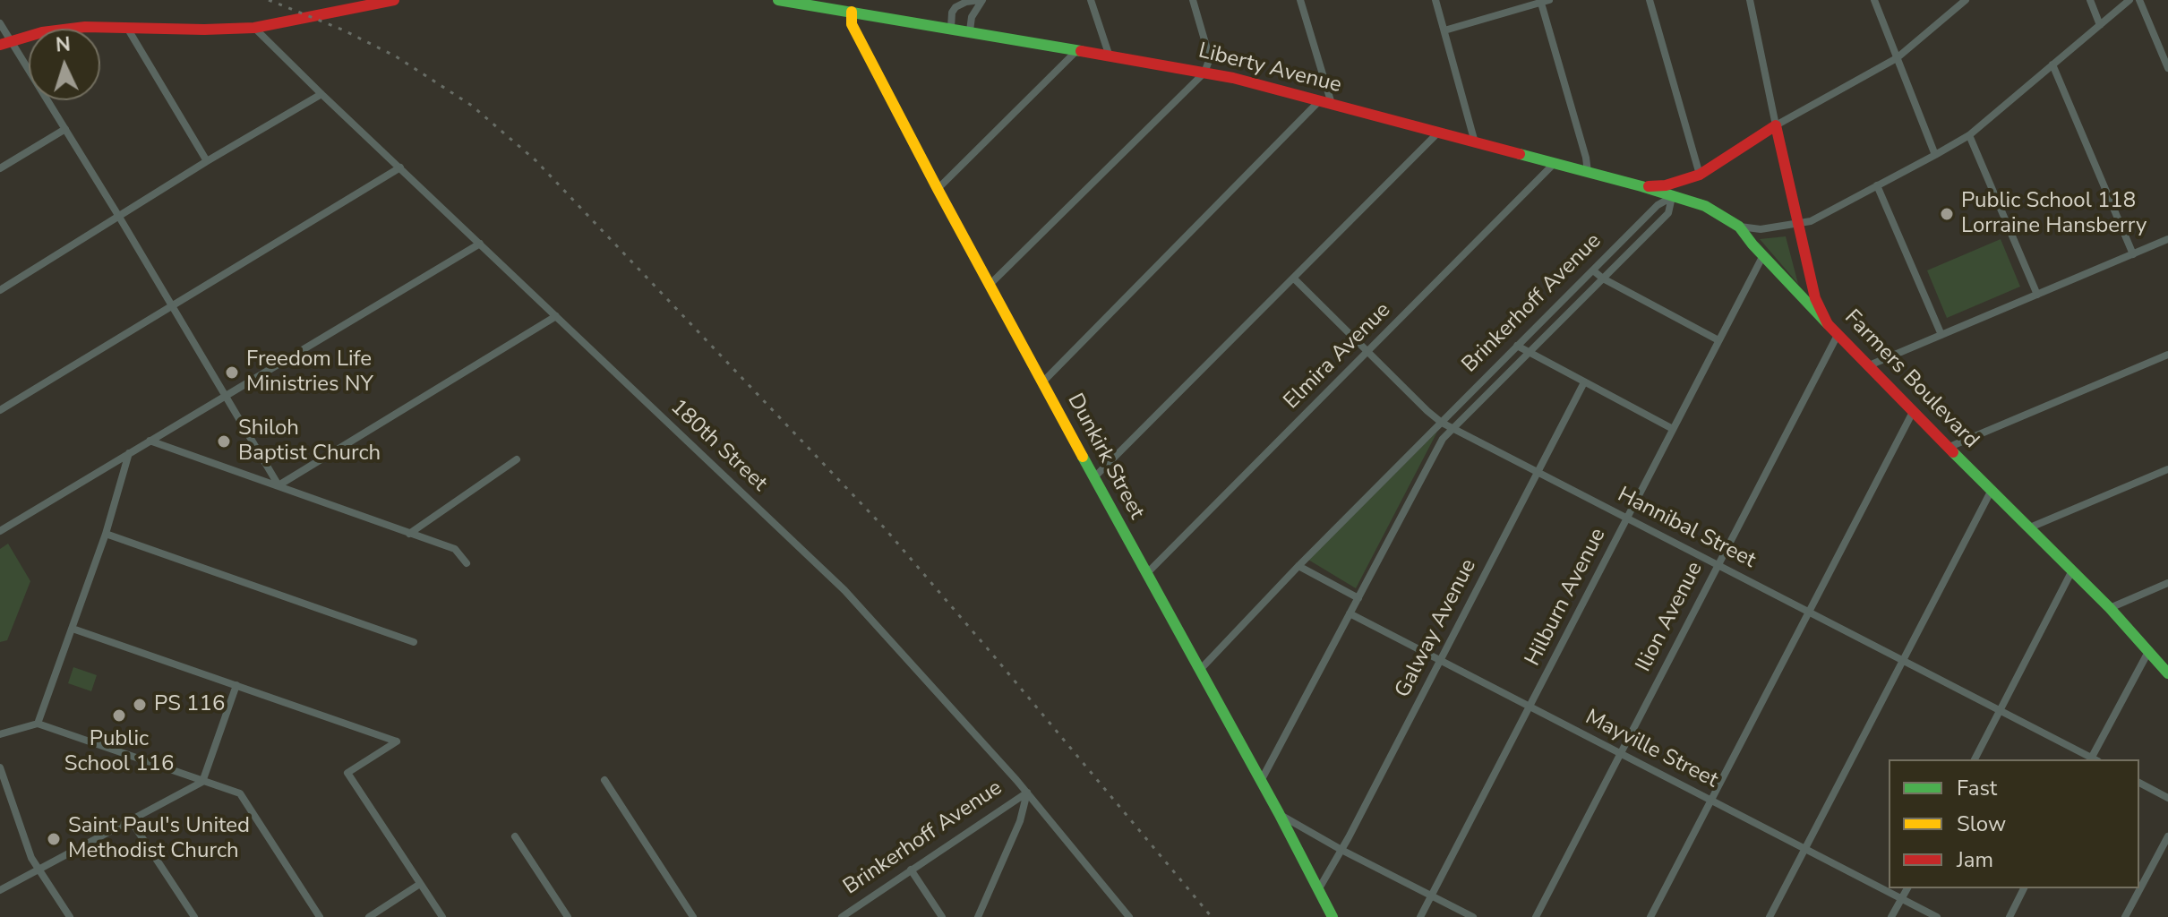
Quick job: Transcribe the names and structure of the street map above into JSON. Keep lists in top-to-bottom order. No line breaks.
{"streets":{"main road":["Liberty Avenue","Farmers Boulevard","Dunkirk Street"],"street":["Brinkerhoff Avenue","Elmira Avenue","180th Street","Hannibal Street","Hilburn Avenue","Ilion Avenue","Galway Avenue","Mayville Street"]},"crossings":[["Liberty Avenue","Brinkerhoff Avenue"],["Liberty Avenue","Elmira Avenue"],["Liberty Avenue","Farmers Boulevard"],["Liberty Avenue","Dunkirk Street"],["Liberty Avenue","Hilburn Avenue"],["Brinkerhoff Avenue","180th Street"],["Brinkerhoff Avenue","Dunkirk Street"],["Brinkerhoff Avenue","Hannibal Street"],["Brinkerhoff Avenue","Mayville Street"],["Elmira Avenue","Dunkirk Street"],["Elmira Avenue","Hannibal Street"],["Farmers Boulevard","Ilion Avenue"],["Dunkirk Street","Galway Avenue"],["Hannibal Street","Hilburn Avenue"],["Hannibal Street","Ilion Avenue"],["Hannibal Street","Galway Avenue"],["Hilburn Avenue","Mayville Street"],["Ilion Avenue","Mayville Street"],["Galway Avenue","Mayville Street"]],"places":["Public School 118 Lorraine Hansberry","Freedom Life Ministries NY","Shiloh Baptist Church","PS 116","Public School 116","Saint Paul's United Methodist Church"],"legend":["Fast","Slow","Jam"],"north":"top"}
